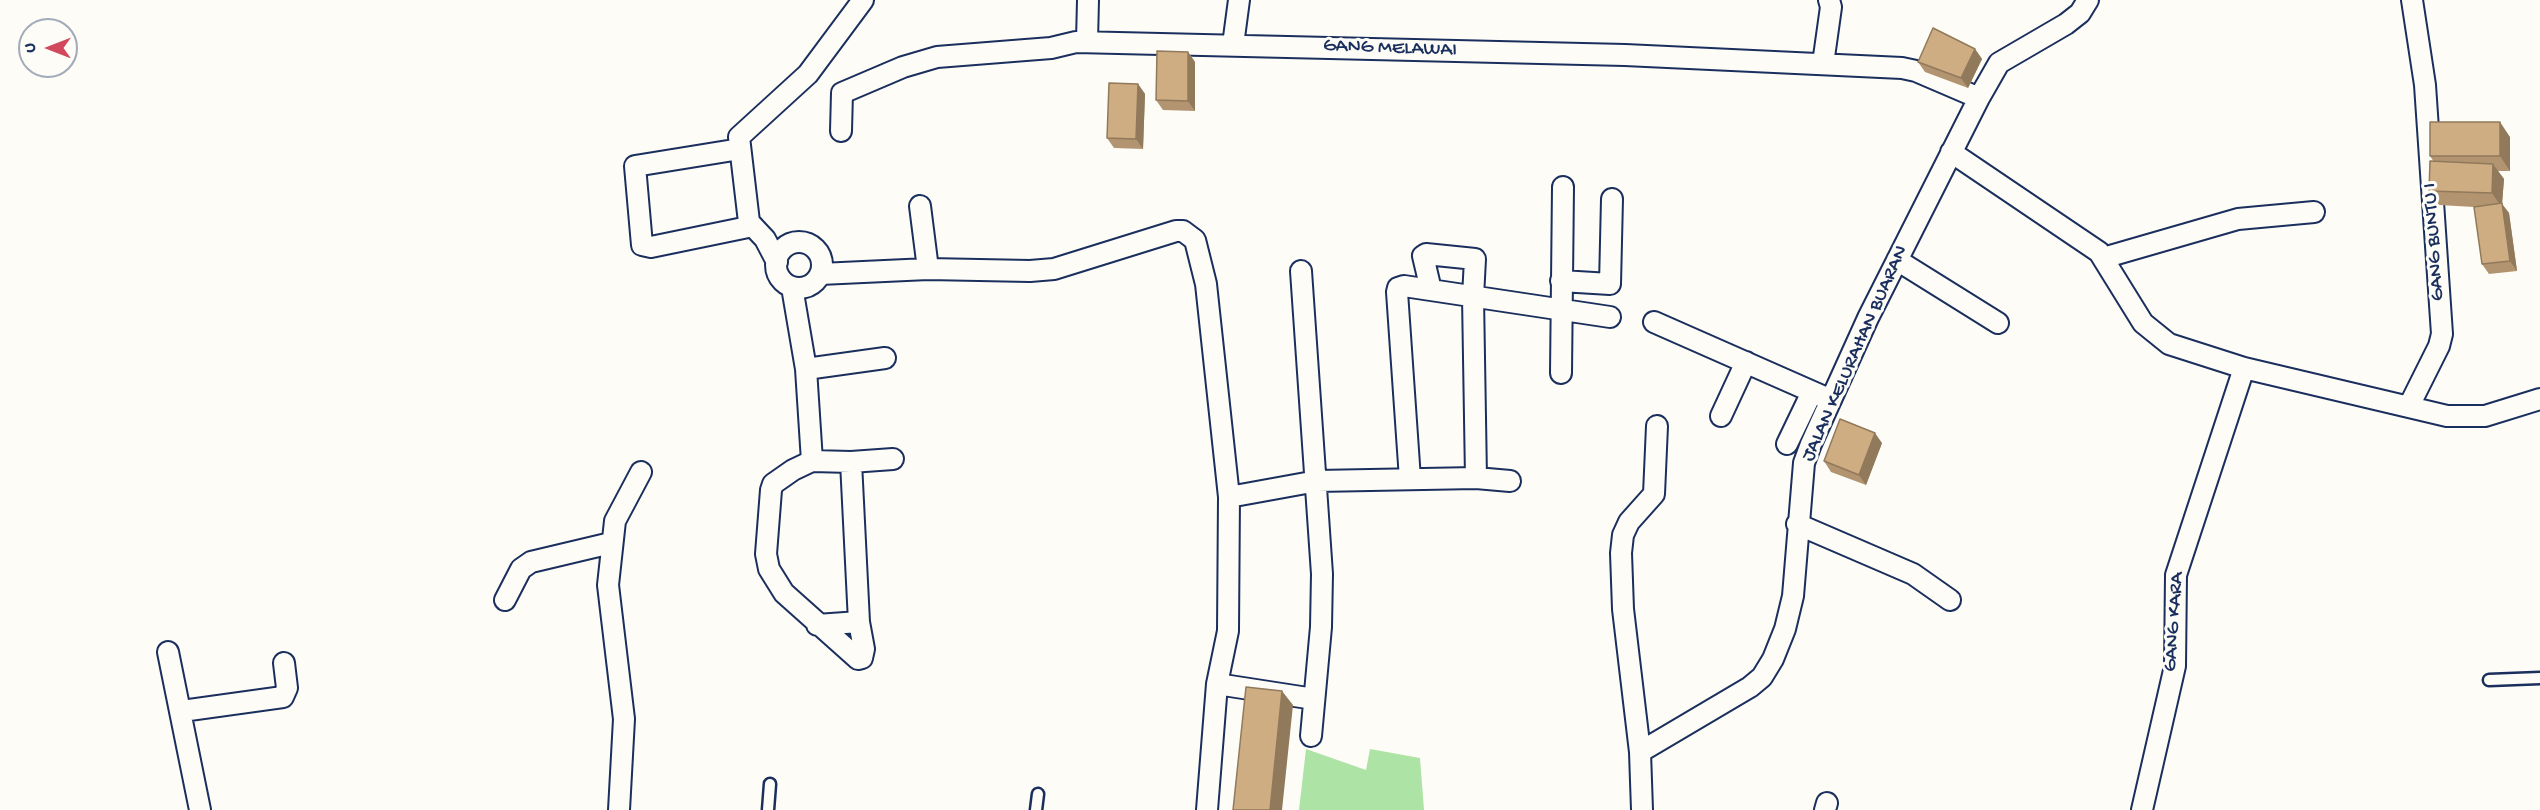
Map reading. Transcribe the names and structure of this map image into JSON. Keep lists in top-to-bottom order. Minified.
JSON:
{"streets":{"street":["GANG MELAWAI","GANG BUNTU I","JALAN KELURAHAN BUARAN","GANG KARA"]},"crossings":[["GANG MELAWAI","JALAN KELURAHAN BUARAN"]],"north":"left"}
